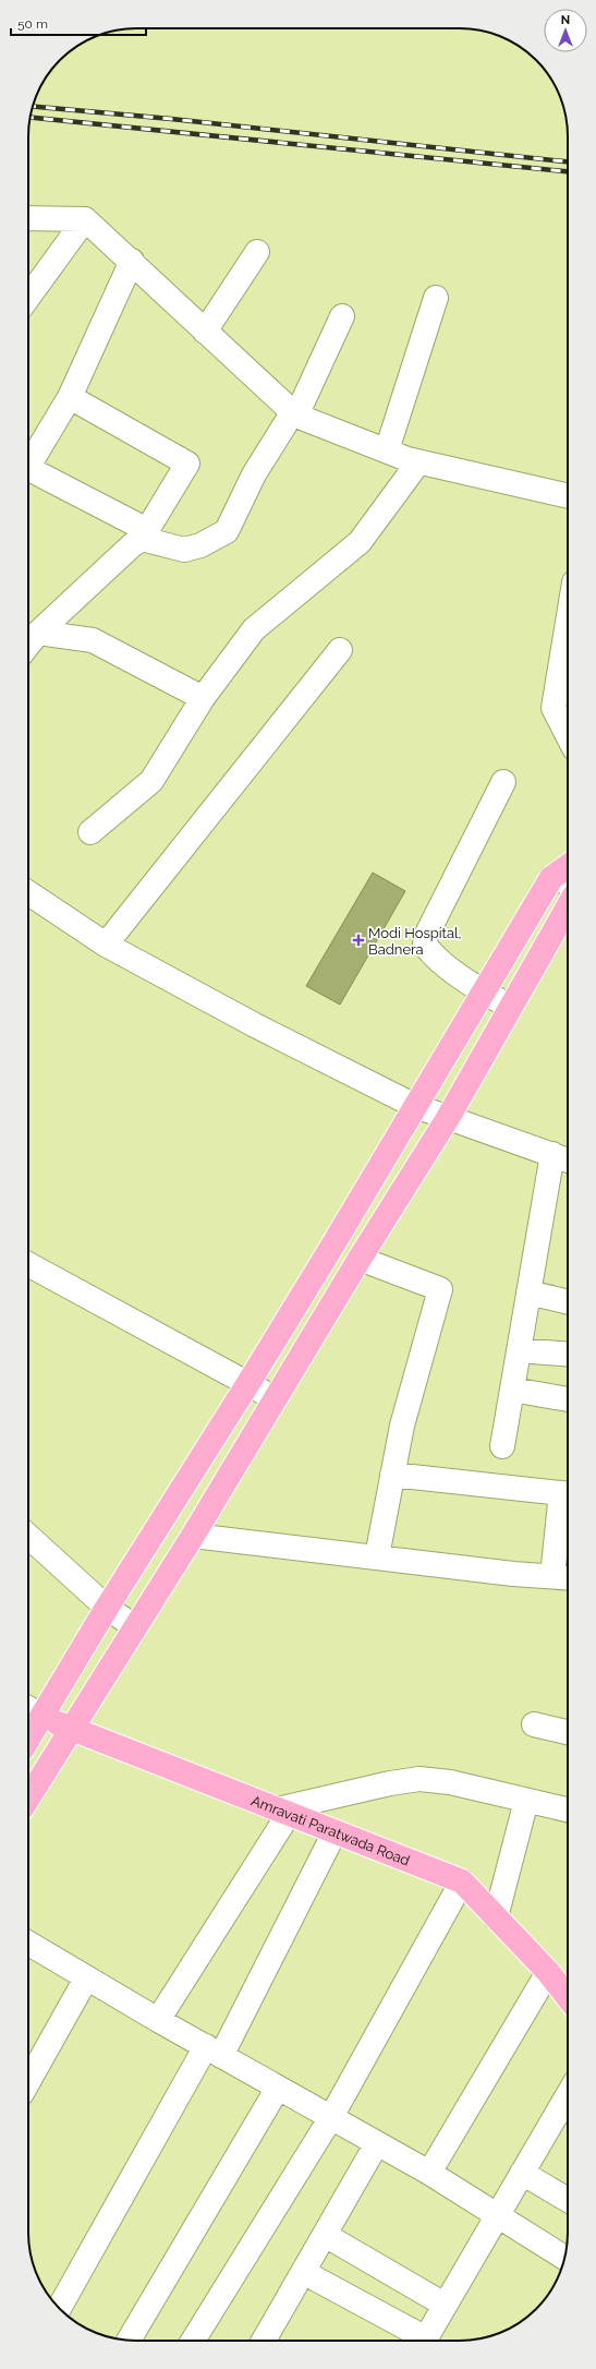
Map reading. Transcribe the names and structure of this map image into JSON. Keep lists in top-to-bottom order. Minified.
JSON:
{"streets":{"main road":["Amravati Paratwada Road"]},"places":{"health":["Modi Hospital, Badnera"]},"scale_bar":"50 m","north":"top"}
